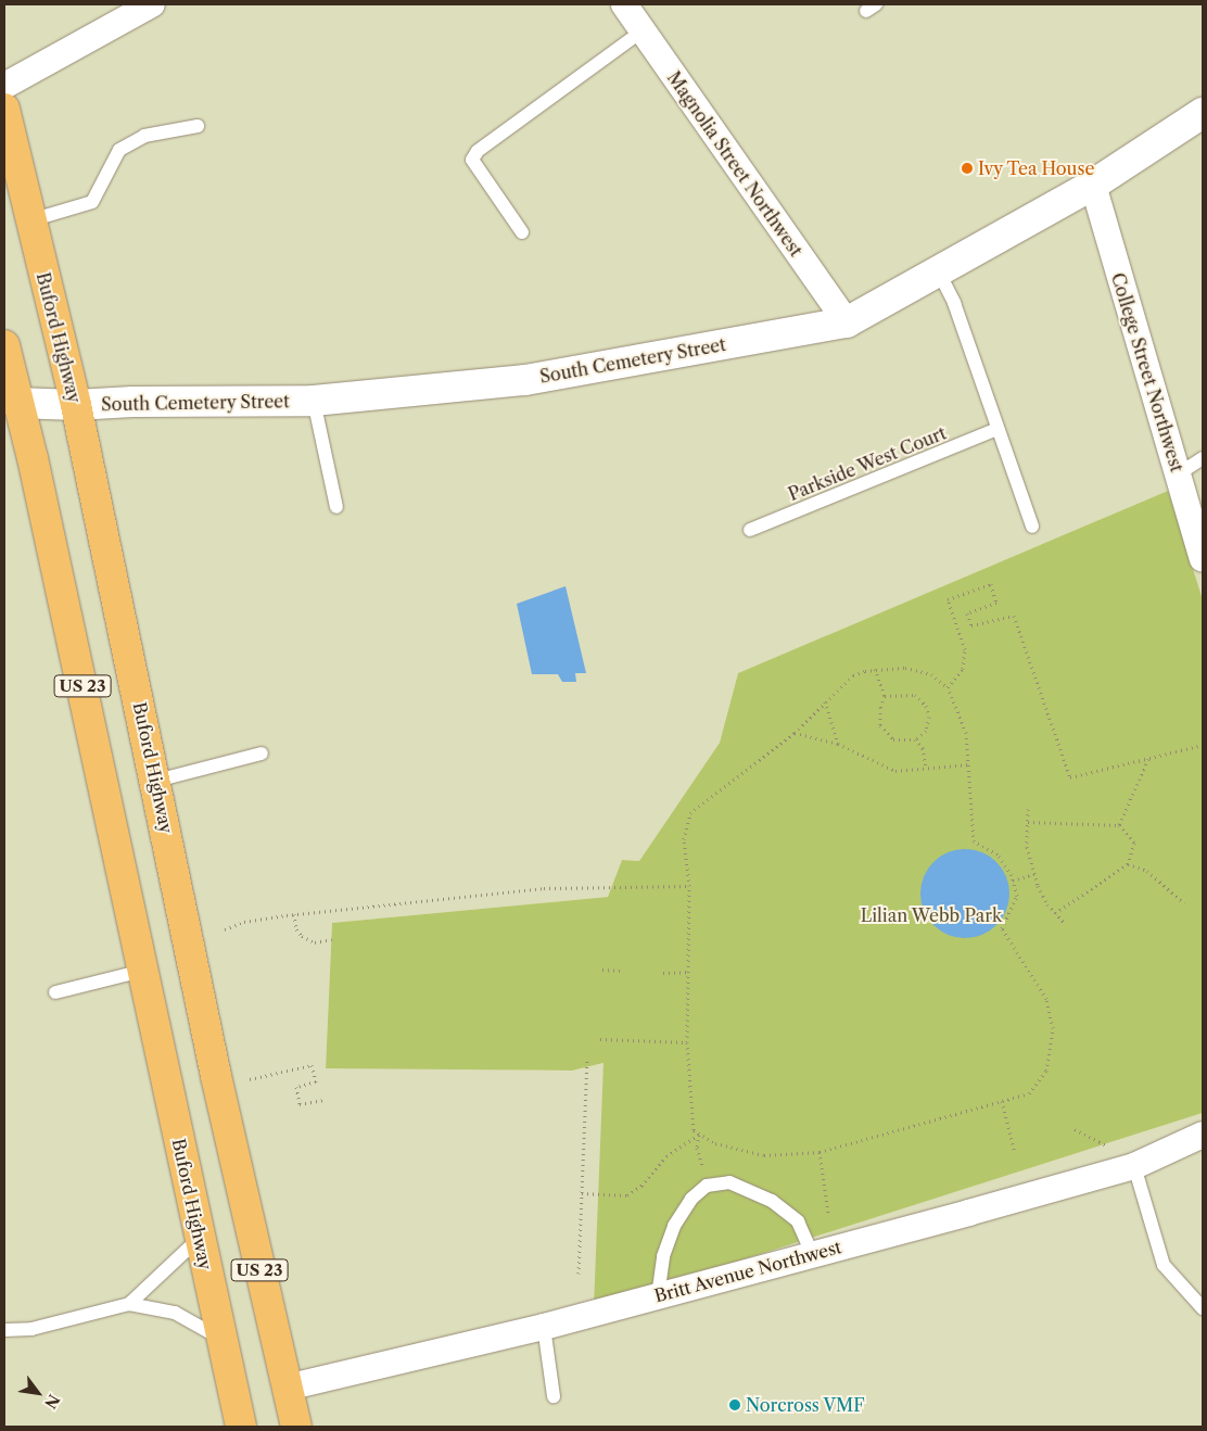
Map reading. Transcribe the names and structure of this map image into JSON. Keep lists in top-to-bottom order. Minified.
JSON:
{"streets":{"main road":["Buford Highway","US 23"],"street":["Magnolia Street Northwest","South Cemetery Street","College Street Northwest","Britt Avenue Northwest"],"lane":["Parkside West Court"]},"crossings":[["Magnolia Street Northwest","South Cemetery Street"],["Buford Highway","South Cemetery Street"],["Buford Highway","Britt Avenue Northwest"],["South Cemetery Street","College Street Northwest"]],"parks":["Lilian Webb Park"],"places":["Ivy Tea House","Norcross VMF"],"north":"bottom right"}
